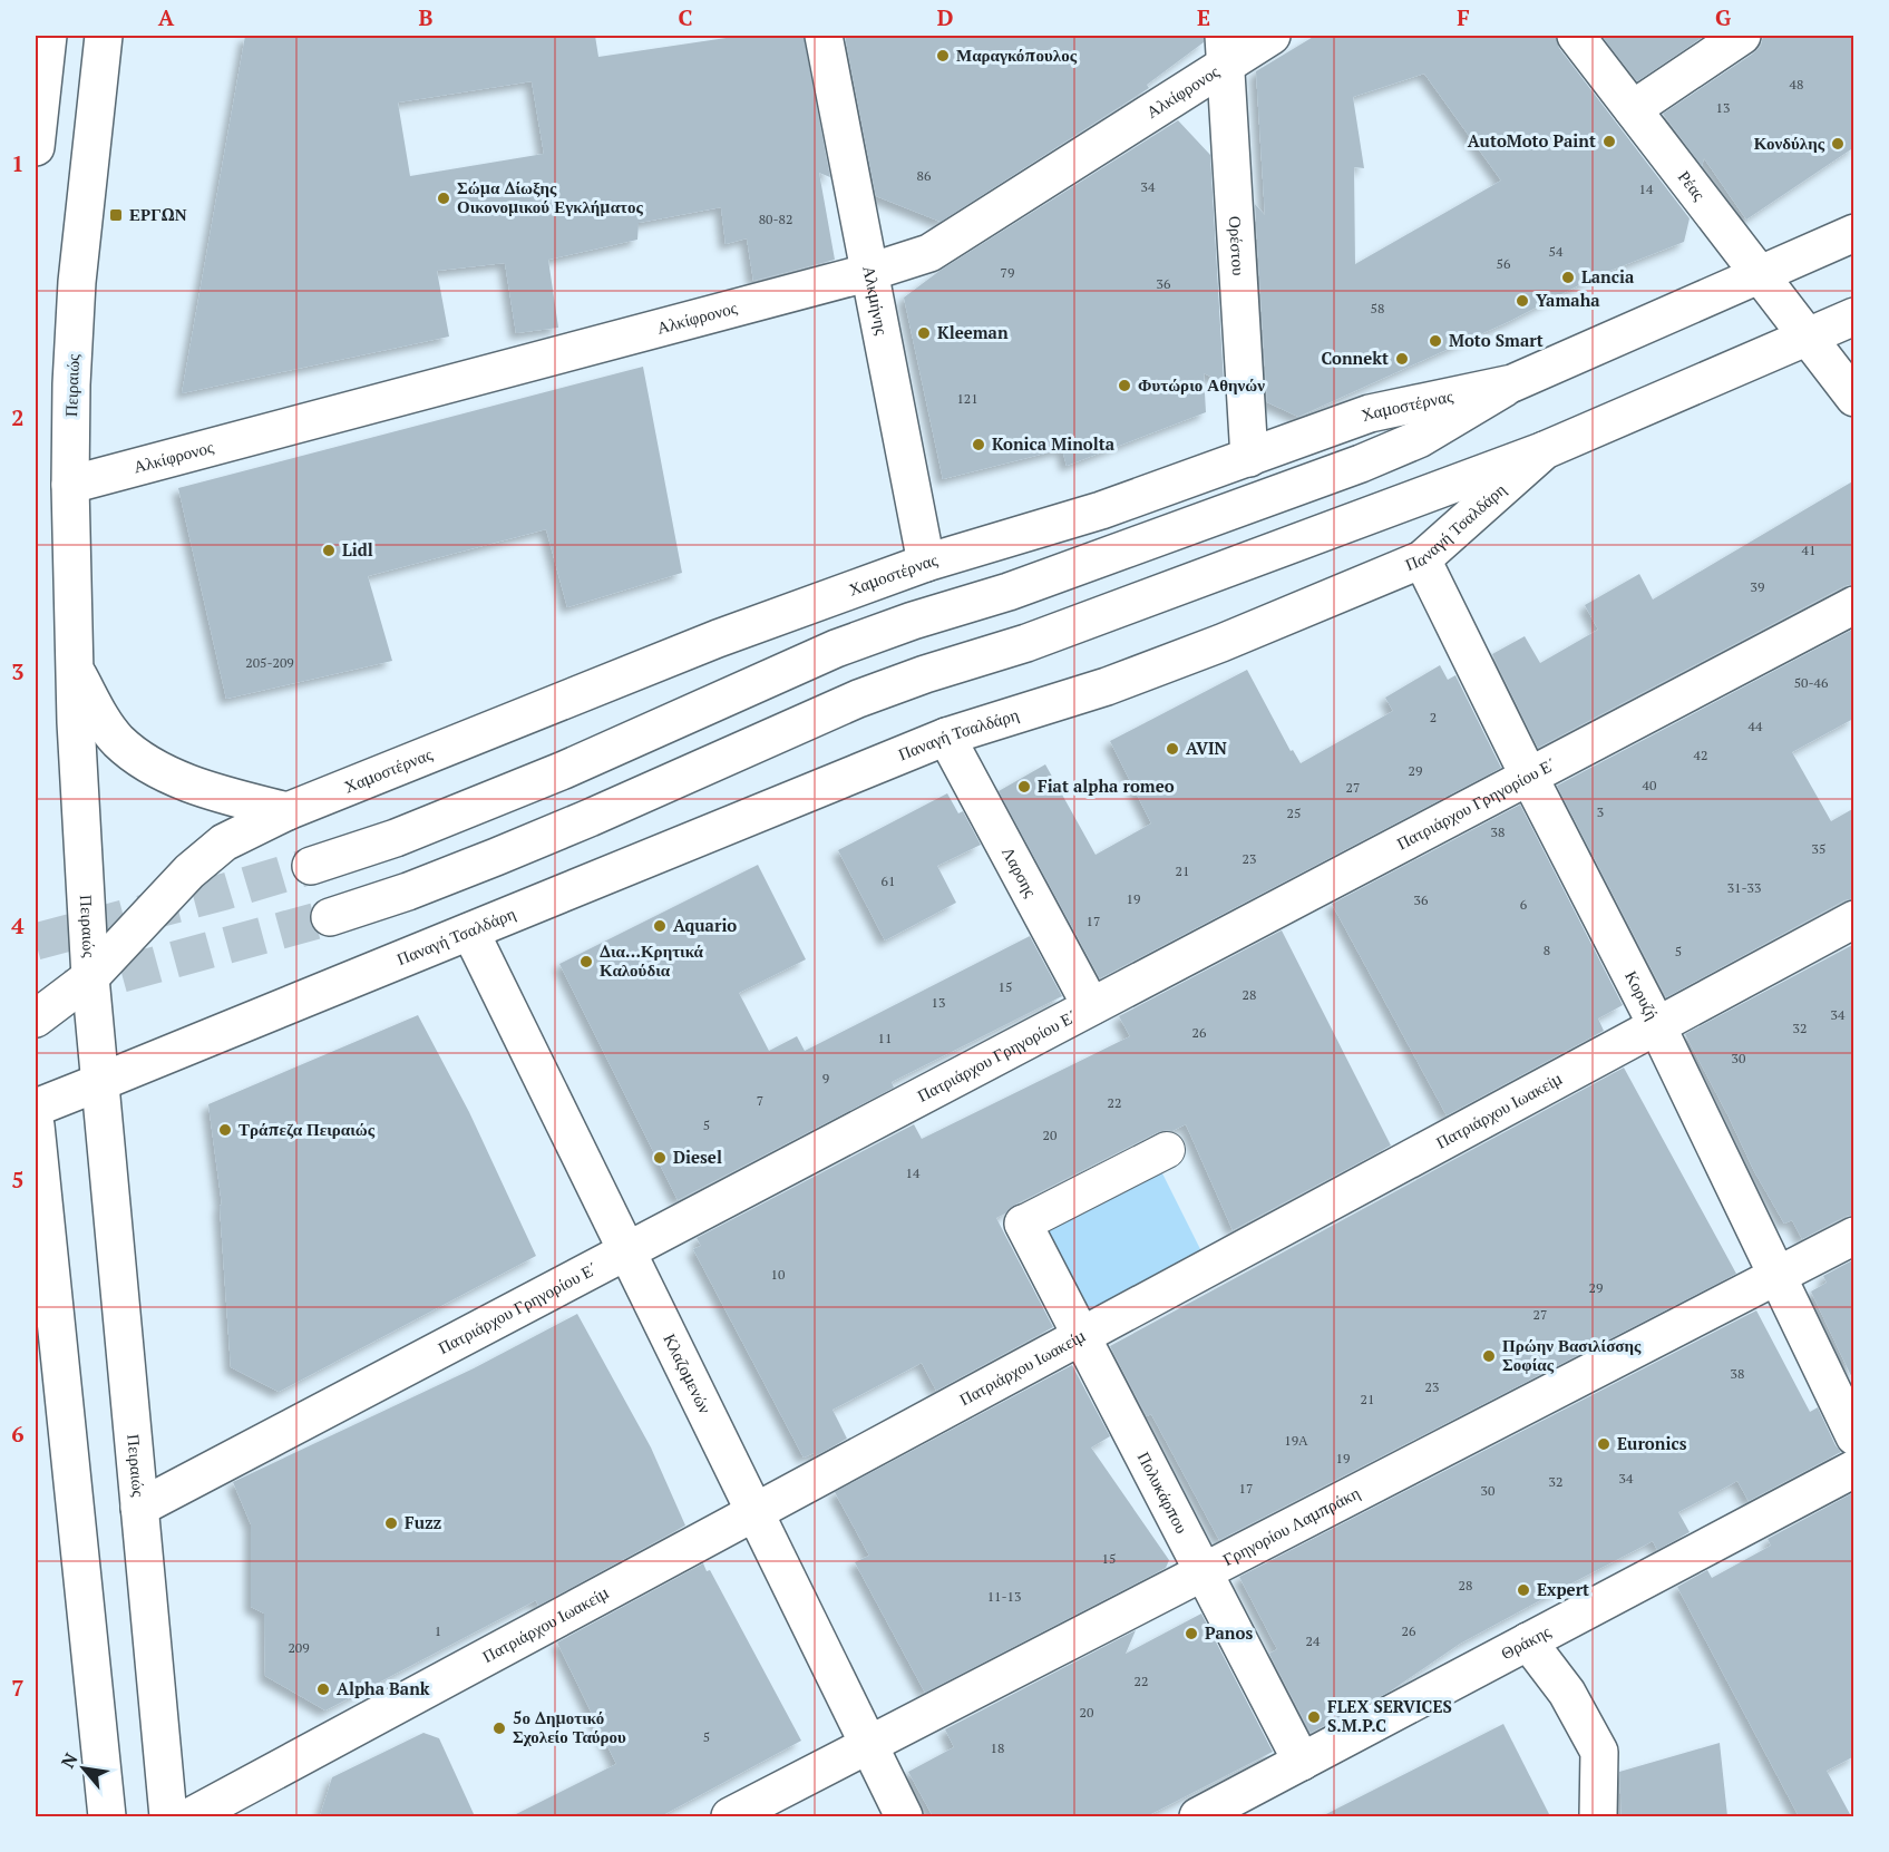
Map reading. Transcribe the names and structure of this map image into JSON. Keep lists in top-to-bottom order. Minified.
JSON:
{"streets":{"street":["Αλκίφρονος","Ρέας","Ορέστου","Αλκμήνης","Πειραιώς","Χαμοστέρνας","Παναγή Τσαλδάρη","Πατριάρχου Γρηγορίου Ε΄","Λαρσης","Κορυζή","Πατριάρχου Ιωακείμ","Κλαζομενών","Πολυκάρπου","Γρηγορίου Λαμπράκη","Θράκης"]},"crossings":[["Αλκίφρονος","Ορέστου"],["Αλκίφρονος","Αλκμήνης"],["Αλκίφρονος","Πειραιώς"],["Ρέας","Παναγή Τσαλδάρη"],["Ορέστου","Χαμοστέρνας"],["Αλκμήνης","Χαμοστέρνας"],["Πειραιώς","Χαμοστέρνας"],["Πειραιώς","Παναγή Τσαλδάρη"],["Πειραιώς","Πατριάρχου Γρηγορίου Ε΄"],["Παναγή Τσαλδάρη","Λαρσης"],["Παναγή Τσαλδάρη","Κορυζή"],["Παναγή Τσαλδάρη","Κλαζομενών"],["Πατριάρχου Γρηγορίου Ε΄","Λαρσης"],["Πατριάρχου Γρηγορίου Ε΄","Κορυζή"],["Πατριάρχου Γρηγορίου Ε΄","Κλαζομενών"],["Κορυζή","Πατριάρχου Ιωακείμ"],["Κορυζή","Γρηγορίου Λαμπράκη"],["Πατριάρχου Ιωακείμ","Κλαζομενών"],["Πατριάρχου Ιωακείμ","Πολυκάρπου"],["Κλαζομενών","Γρηγορίου Λαμπράκη"],["Πολυκάρπου","Γρηγορίου Λαμπράκη"],["Πολυκάρπου","Θράκης"]],"places":{"other":["Μαραγκόπουλος","AutoMoto Paint","Κονδύλης","Σώμα Δίωξης Οικονομικού Εγκλήματος","Lancia","Yamaha","Kleeman","Moto Smart","Connekt","Φυτώριο Αθηνών","Konica Minolta","Lidl","AVIN","Fiat alpha romeo","Aquario","Δια...Κρητικά Καλούδια","Τράπεζα Πειραιώς","Diesel","Πρώην Βασιλίσσης Σοφίας","Euronics","Fuzz","Expert","Panos","Alpha Bank","FLEX SERVICES S.M.P.C","5ο Δημοτικό Σχολείο Ταύρου"],"transit":["ΕΡΓΩΝ"]},"house_numbers":["48","13","86","34","14","80-82","54","56","79","36","58","121","41","39","205-209","50-46","2","44","42","29","40","27","3","25","38","35","23","21","61","31-33","19","36","6","17","8","5","15","28","13","34","32","26","11","30","9","7","22","5","20","14","10","29","27","38","23","21","19Α","19","34","32","17","30","15","28","11-13","1","26","24","209","22","20","5","18"],"north":"top left","grid":{"columns":["A","B","C","D","E","F","G"],"rows":["1","2","3","4","5","6","7"]}}
